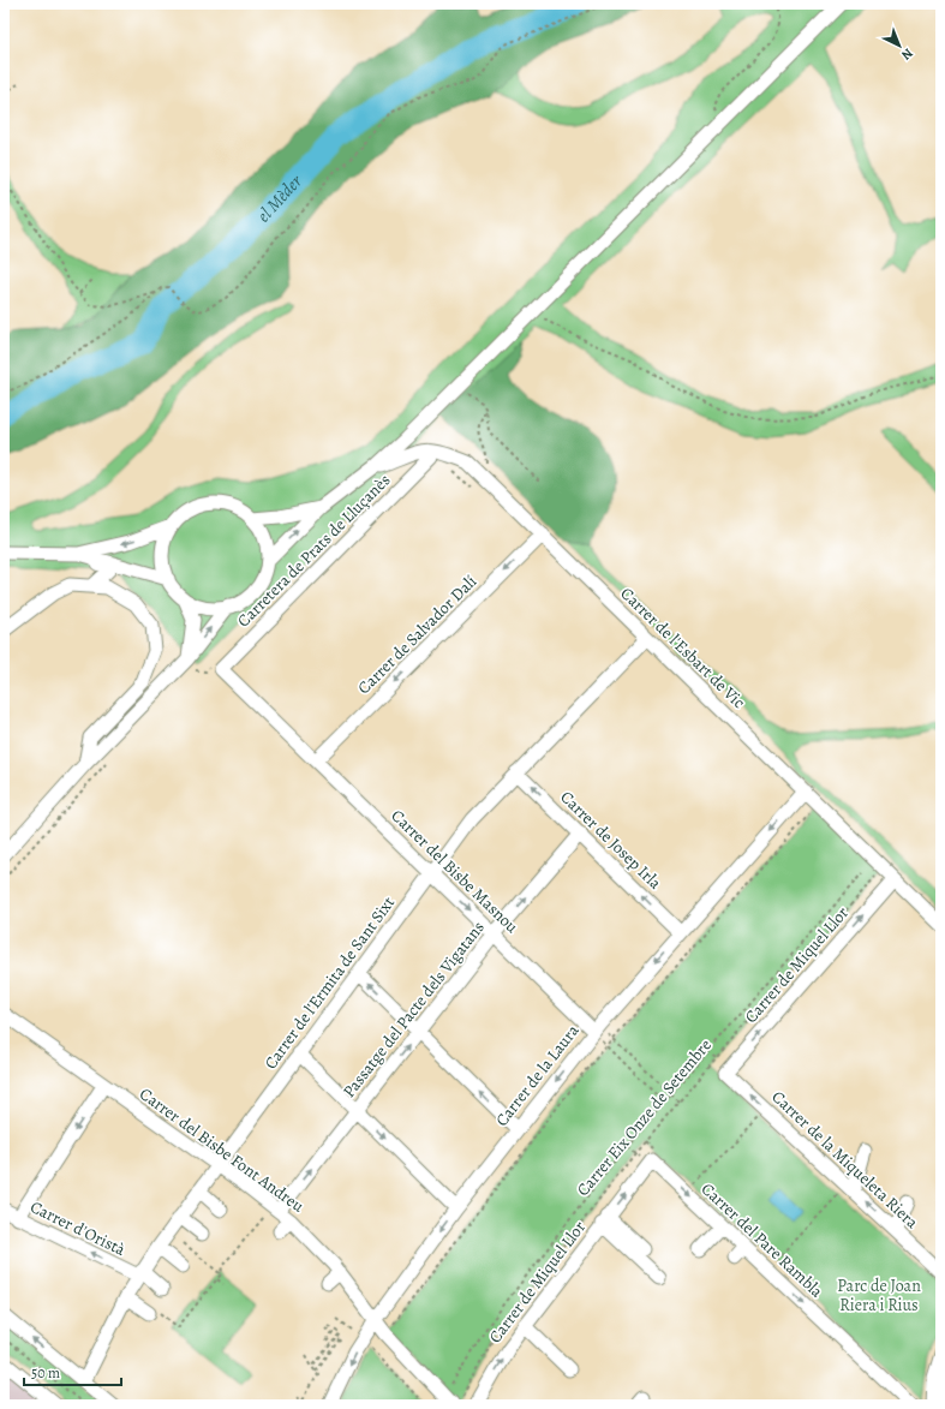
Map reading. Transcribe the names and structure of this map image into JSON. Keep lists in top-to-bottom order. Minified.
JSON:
{"streets":{"street":["Carretera de Prats de Lluçanès","Carrer de Salvador Dalí","Carrer de l'Esbart de Vic","Carrer de Josep Irla","Carrer del Bisbe Masnou","Carrer de Miquel Llor","Carrer de l'Ermita de Sant Sixt","Passatge del Pacte dels Vigatans","Carrer de la Laura","Carrer del Bisbe Font Andreu","Carrer de la Miqueleta Riera","Carrer d'Oristà","Carrer del Pare Rambla"],"path":["Carrer Eix Onze de Setembre"]},"crossings":[["Carretera de Prats de Lluçanès","Carrer del Bisbe Masnou"],["Carrer de Salvador Dalí","Carrer de l'Esbart de Vic"],["Carrer de Salvador Dalí","Carrer del Bisbe Masnou"],["Carrer de l'Esbart de Vic","Carrer de Miquel Llor"],["Carrer de l'Esbart de Vic","Carrer de l'Ermita de Sant Sixt"],["Carrer de l'Esbart de Vic","Carrer de la Laura"],["Carrer de l'Esbart de Vic","Carrer Eix Onze de Setembre"],["Carrer de Josep Irla","Carrer de l'Ermita de Sant Sixt"],["Carrer de Josep Irla","Passatge del Pacte dels Vigatans"],["Carrer de Josep Irla","Carrer de la Laura"],["Carrer del Bisbe Masnou","Carrer de l'Ermita de Sant Sixt"],["Carrer del Bisbe Masnou","Passatge del Pacte dels Vigatans"],["Carrer del Bisbe Masnou","Carrer de la Laura"],["Carrer de Miquel Llor","Carrer de la Miqueleta Riera"],["Carrer de Miquel Llor","Carrer del Pare Rambla"],["Carrer de l'Ermita de Sant Sixt","Carrer del Bisbe Font Andreu"],["Carrer de l'Ermita de Sant Sixt","Carrer d'Oristà"],["Passatge del Pacte dels Vigatans","Carrer del Bisbe Font Andreu"],["Carrer de la Laura","Carrer del Bisbe Font Andreu"],["Carrer Eix Onze de Setembre","Carrer del Bisbe Font Andreu"]],"one_way":["Carrer de Salvador Dalí","Carrer de Josep Irla","Carrer de Miquel Llor","Passatge del Pacte dels Vigatans","Carrer de la Laura","Carrer de la Miqueleta Riera"],"water":["el Mèder"],"parks":["Parc de Joan Riera i Rius"],"scale_bar":"50 m","north":"bottom right"}
